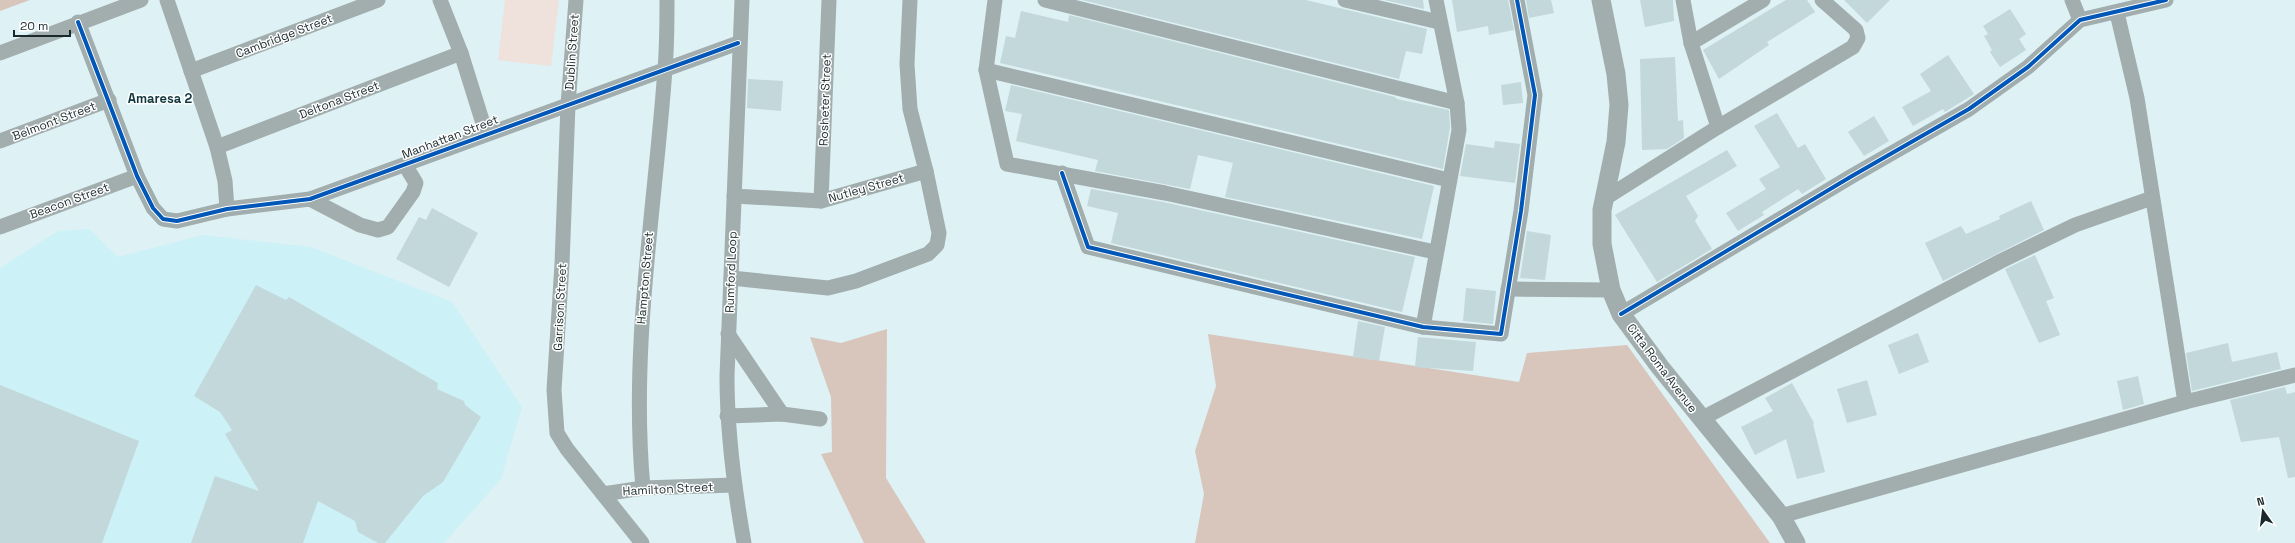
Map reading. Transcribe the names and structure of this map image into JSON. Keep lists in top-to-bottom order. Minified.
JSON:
{"streets":{"street":["Cambridge Street","Dublin Street","Deltona Street","Rosheter Street","Belmont Street","Manhattan Street","Nutley Street","Beacon Street","Rumford Loop","Hampton Street","Garrison Street","Citta Roma Avenue","Hamilton Street"]},"crossings":[["Dublin Street","Manhattan Street"],["Dublin Street","Garrison Street"],["Rosheter Street","Nutley Street"],["Manhattan Street","Beacon Street"],["Manhattan Street","Rumford Loop"],["Manhattan Street","Hampton Street"],["Manhattan Street","Garrison Street"],["Nutley Street","Rumford Loop"],["Rumford Loop","Hamilton Street"],["Hampton Street","Hamilton Street"],["Garrison Street","Hamilton Street"]],"districts":["Amaresa 2"],"scale_bar":"20 m","north":"top"}
